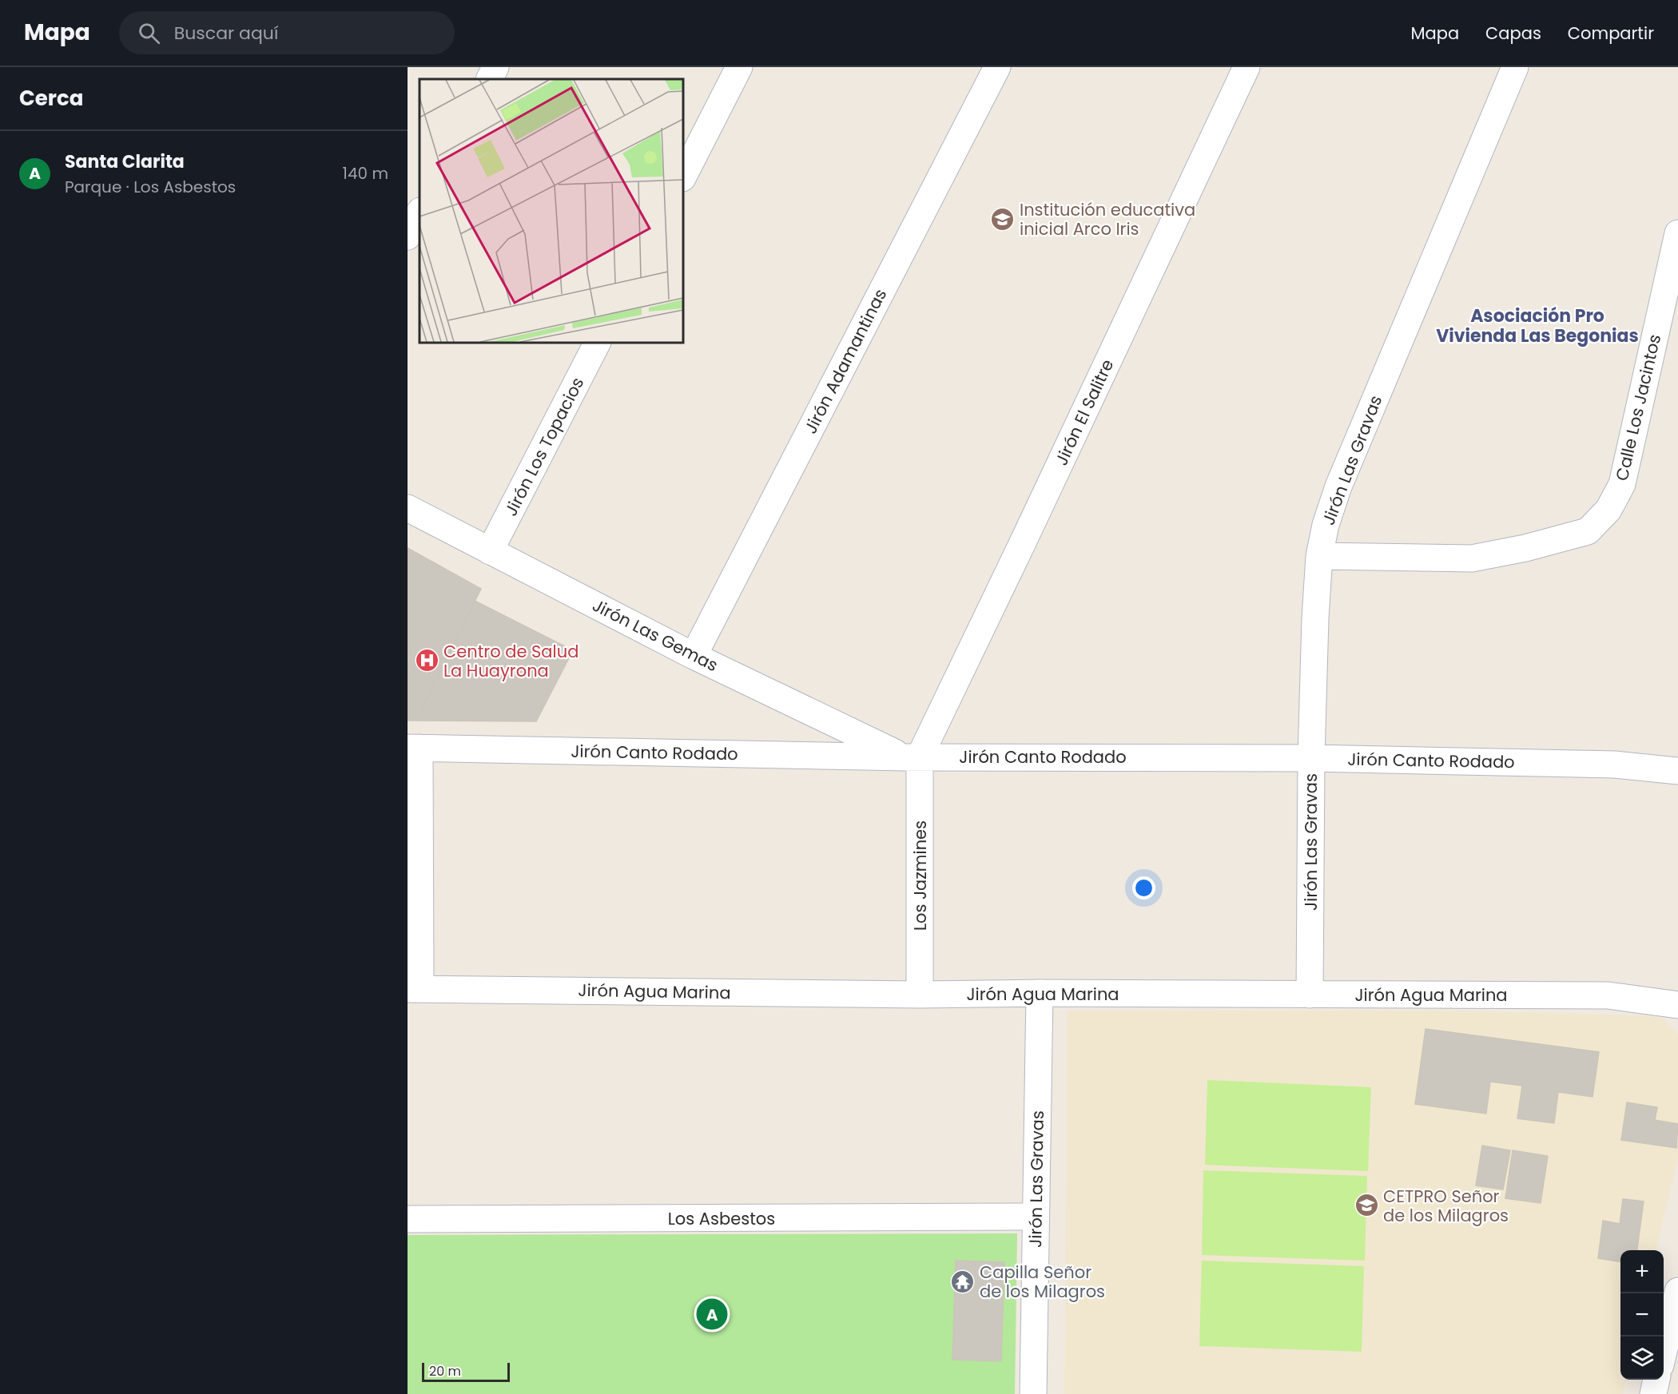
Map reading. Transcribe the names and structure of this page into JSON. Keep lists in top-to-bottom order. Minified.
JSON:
{"streets":{"street":["Jirón Adamantinas","Calle Los Jacintos","Jirón El Salitre","Jirón Los Topacios","Jirón Las Gravas","Jirón Las Gemas","Jirón Canto Rodado","Los Jazmines","Jirón Agua Marina","Los Asbestos"]},"crossings":[["Jirón Adamantinas","Jirón Las Gemas"],["Calle Los Jacintos","Jirón Las Gravas"],["Jirón El Salitre","Jirón Las Gemas"],["Jirón El Salitre","Jirón Canto Rodado"],["Jirón El Salitre","Los Jazmines"],["Jirón Los Topacios","Jirón Las Gemas"],["Jirón Las Gravas","Jirón Canto Rodado"],["Jirón Las Gravas","Jirón Agua Marina"],["Jirón Las Gravas","Los Asbestos"],["Jirón Las Gemas","Jirón Canto Rodado"],["Jirón Las Gemas","Los Jazmines"],["Jirón Canto Rodado","Los Jazmines"],["Los Jazmines","Jirón Agua Marina"]],"districts":["Asociación Pro Vivienda Las Begonias"],"places":{"school or university":["Institución educativa inicial Arco Iris","CETPRO Señor de los Milagros"],"hospital":["Centro de Salud La Huayrona"],"temple":["Capilla Señor de los Milagros"]},"scale_bar":"20 m","page":{"header":"Mapa","search":"Buscar aquí","nav":["Mapa","Capas","Compartir"],"heading":"Cerca","list":[{"mark":"A","name":"Santa Clarita","note":"Parque · Los Asbestos","value":"140 m"}],"map_buttons":["+","−"],"pins":"A","scale":"20 m"}}
